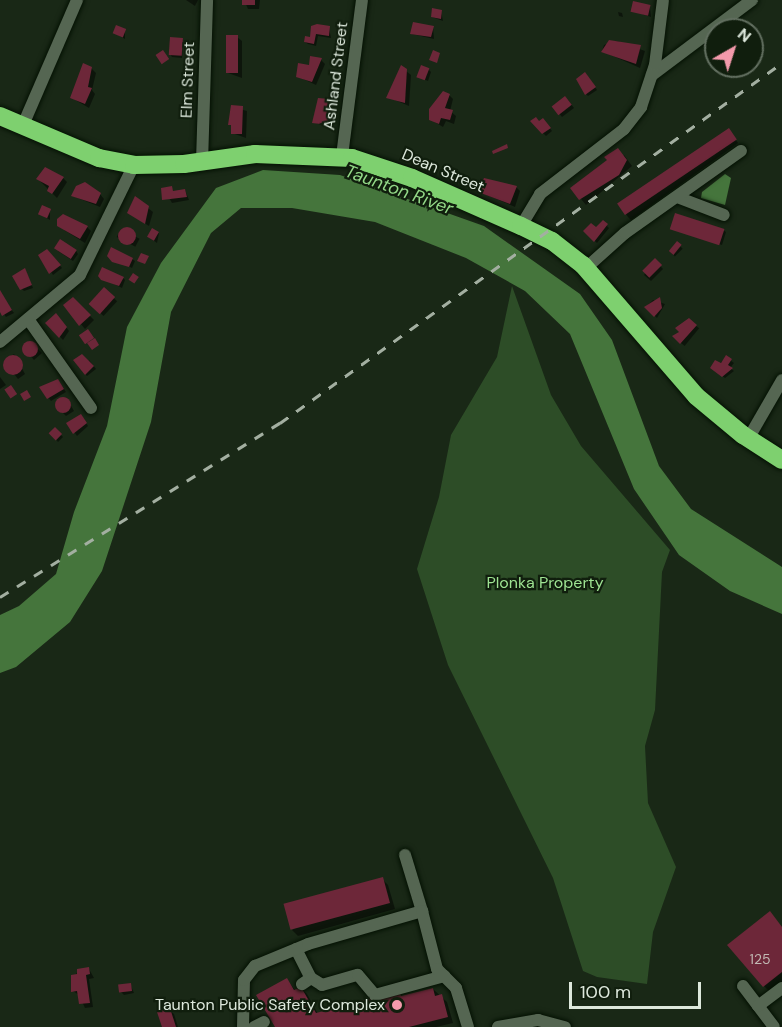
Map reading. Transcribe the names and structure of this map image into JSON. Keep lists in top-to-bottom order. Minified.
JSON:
{"streets":{"highway":["Dean Street"],"street":["Ashland Street","Elm Street"]},"crossings":[["Ashland Street","Dean Street"],["Elm Street","Dean Street"]],"water":["Taunton River"],"parks":["Plonka Property"],"places":["Taunton Public Safety Complex"],"house_numbers":["125"],"scale_bar":"100 m","north":"top right"}
